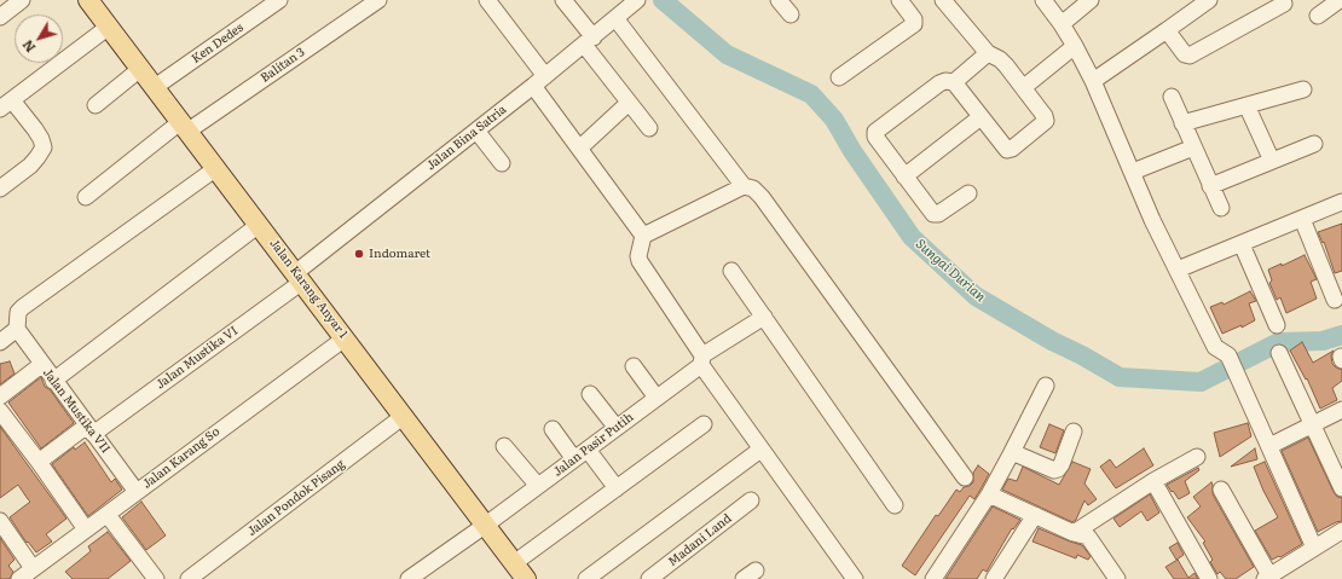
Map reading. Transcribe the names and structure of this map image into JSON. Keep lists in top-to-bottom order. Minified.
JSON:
{"streets":{"main road":["Jalan Karang Anyar 1"],"street":["Ken Dedes","Balitan 3","Jalan Bina Satria","Jalan Mustika VI","Jalan Mustika VII","Jalan Pasir Putih","Jalan Karang So","Jalan Pondok Pisang","Madani Land"]},"crossings":[["Ken Dedes","Jalan Karang Anyar 1"],["Balitan 3","Jalan Karang Anyar 1"],["Jalan Bina Satria","Jalan Karang Anyar 1"],["Jalan Bina Satria","Jalan Mustika VI"],["Jalan Karang Anyar 1","Jalan Mustika VI"],["Jalan Karang Anyar 1","Jalan Pasir Putih"],["Jalan Karang Anyar 1","Jalan Karang So"],["Jalan Karang Anyar 1","Jalan Pondok Pisang"],["Jalan Mustika VI","Jalan Mustika VII"],["Jalan Mustika VII","Jalan Karang So"]],"water":["Sungai Durian"],"places":["Indomaret"],"north":"bottom left"}
